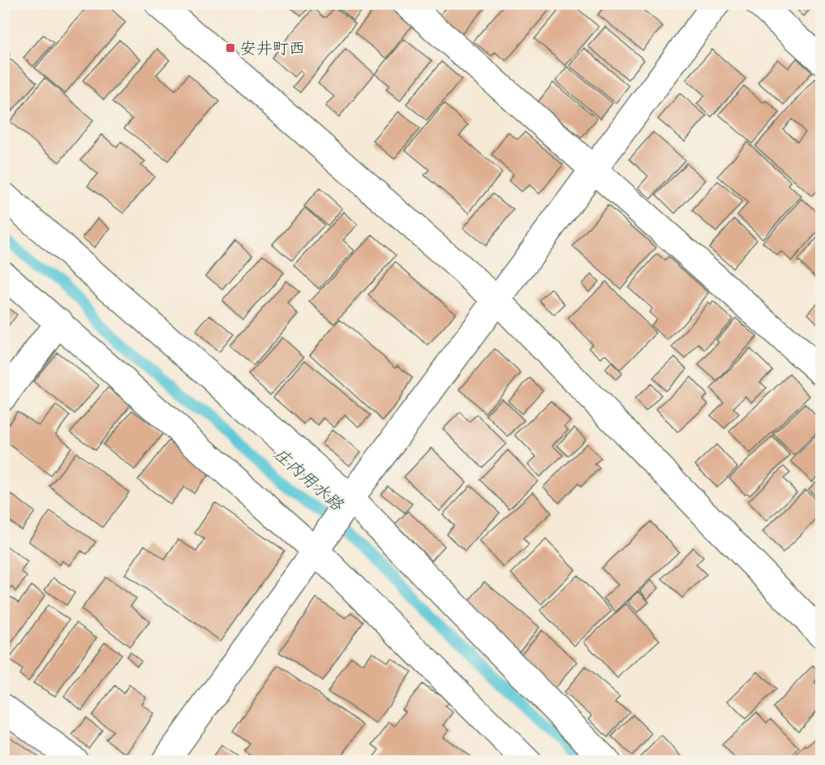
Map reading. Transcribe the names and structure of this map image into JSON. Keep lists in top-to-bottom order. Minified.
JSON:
{"water":["庄内用水路"],"places":{"transit":["安井町西"]}}
